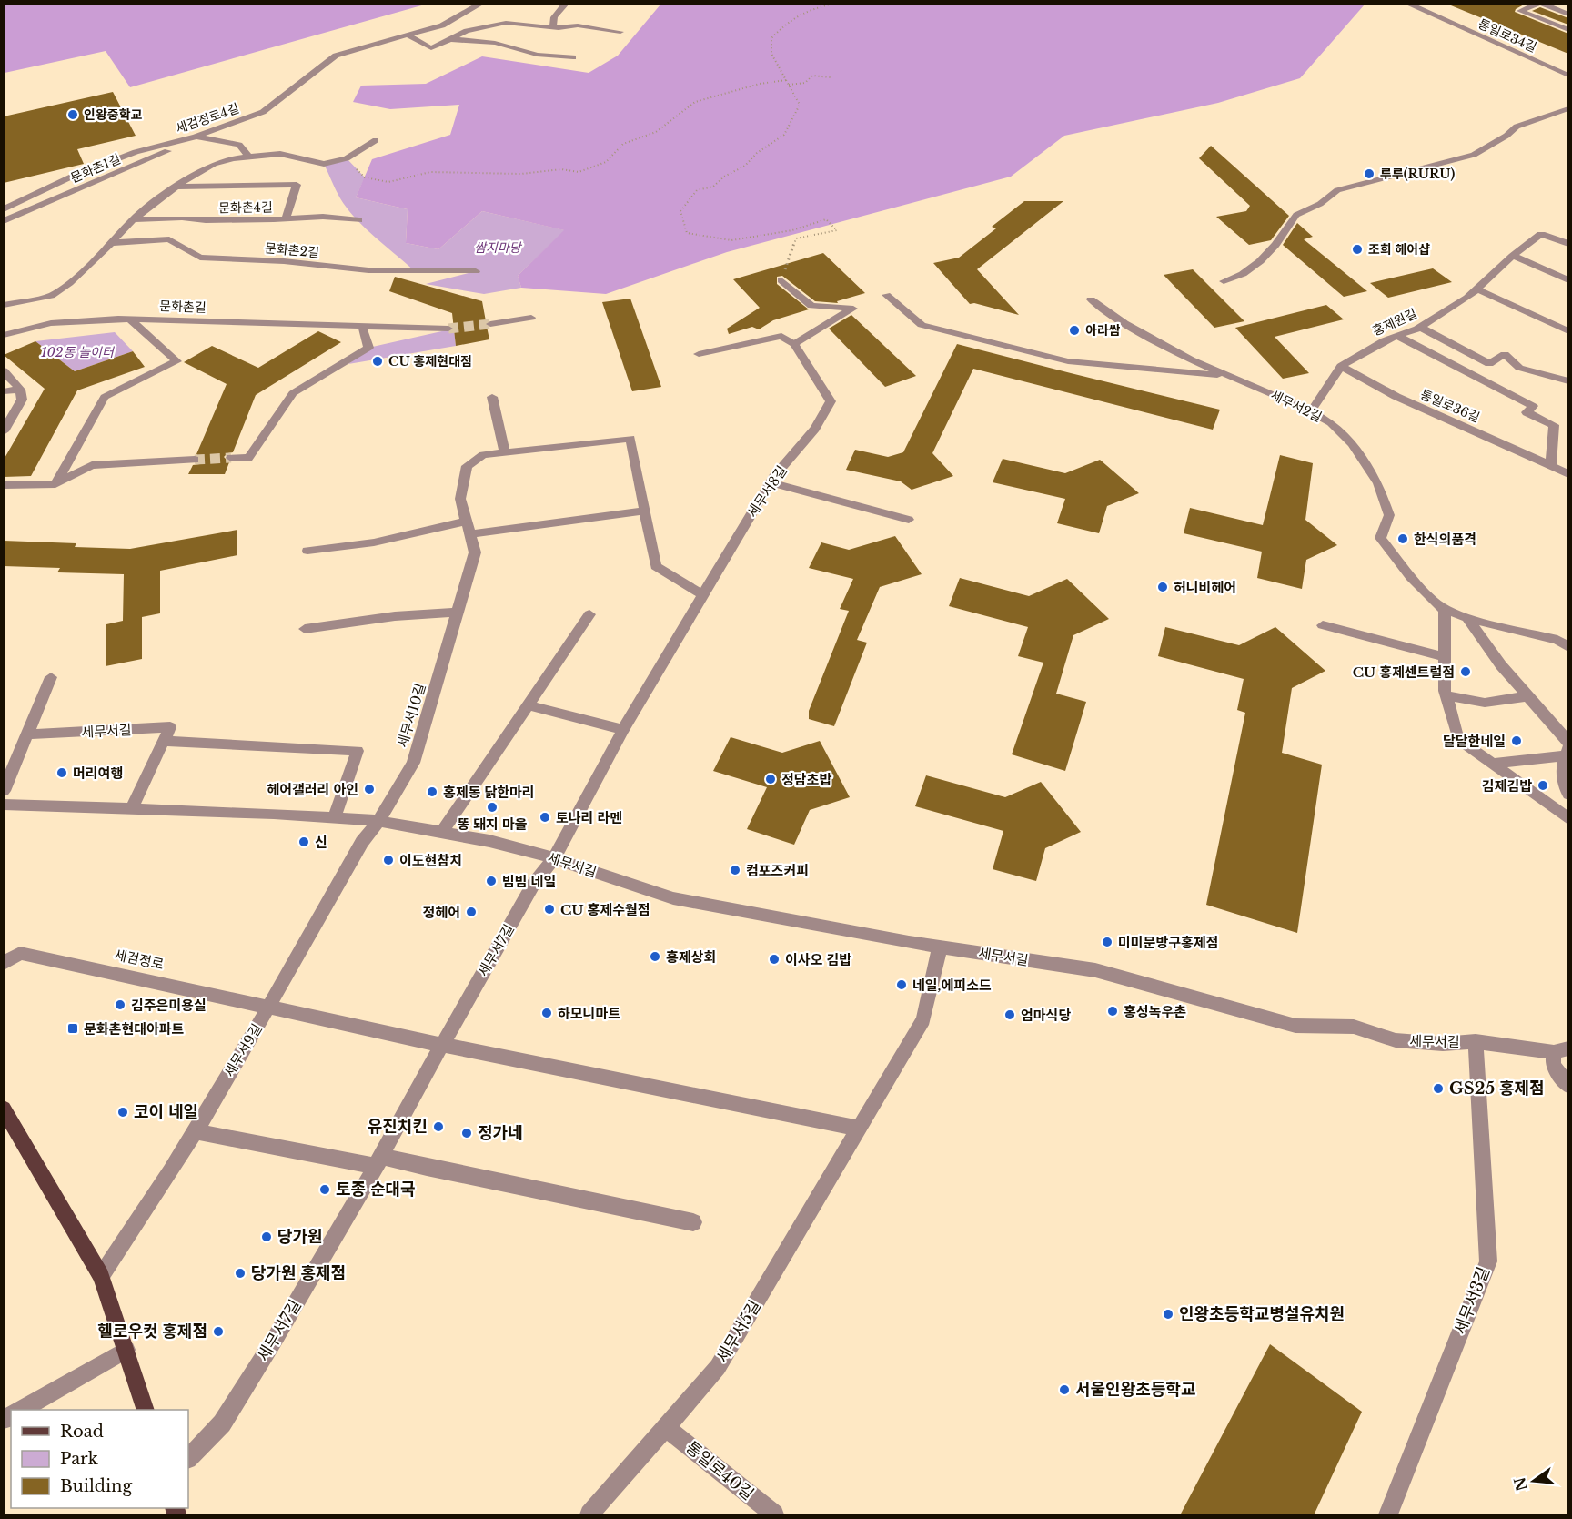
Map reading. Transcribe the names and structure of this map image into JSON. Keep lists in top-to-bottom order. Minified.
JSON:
{"streets":{"street":["통일로34길","세검정로4길","문화촌1길","문화촌4길","문화촌2길","문화촌길","홍제원길","세무서2길","통일로36길","세무서8길","세무서10길","세무서길","세무서7길","세검정로","세무서9길","세무서3길","세무서5길","통일로40길"]},"crossings":[["세검정로4길","문화촌1길"],["홍제원길","세무서2길"],["홍제원길","통일로36길"],["세무서8길","세무서10길"],["세무서8길","세무서길"],["세무서8길","세무서7길"],["세무서10길","세무서길"],["세무서10길","세무서9길"],["세무서길","세무서7길"],["세무서길","세무서9길"],["세무서길","세무서3길"],["세무서길","세무서5길"],["세검정로","세무서9길"],["세무서5길","통일로40길"]],"parks":["쌈지마당","102동 놀이터"],"places":{"other":["인왕중학교","루루(RURU)","조희 헤어샵","아라쌈","CU 홍제현대점","한식의품격","허니비헤어","CU 홍제센트럴점","달달한네일","머리여행","정담초밥","김제김밥","헤어갤러리 아인","홍제동 닭한마리","똥 돼지 마을","토나리 라멘","신","이도현참치","컴포즈커피","빔빔 네일","CU 홍제수월점","정헤어","미미문방구홍제점","홍제상회","이사오 김밥","네일,에피소드","김주은미용실","홍성녹우촌","하모니마트","엄마식당","GS25 홍제점","코이 네일","유진치킨","정가네","토종 순대국","당가원","당가원 홍제점","인왕초등학교병설유치원","헬로우컷 홍제점","서울인왕초등학교"],"transit":["문화촌현대아파트"]},"legend":["Road","Park","Building"],"north":"left"}
